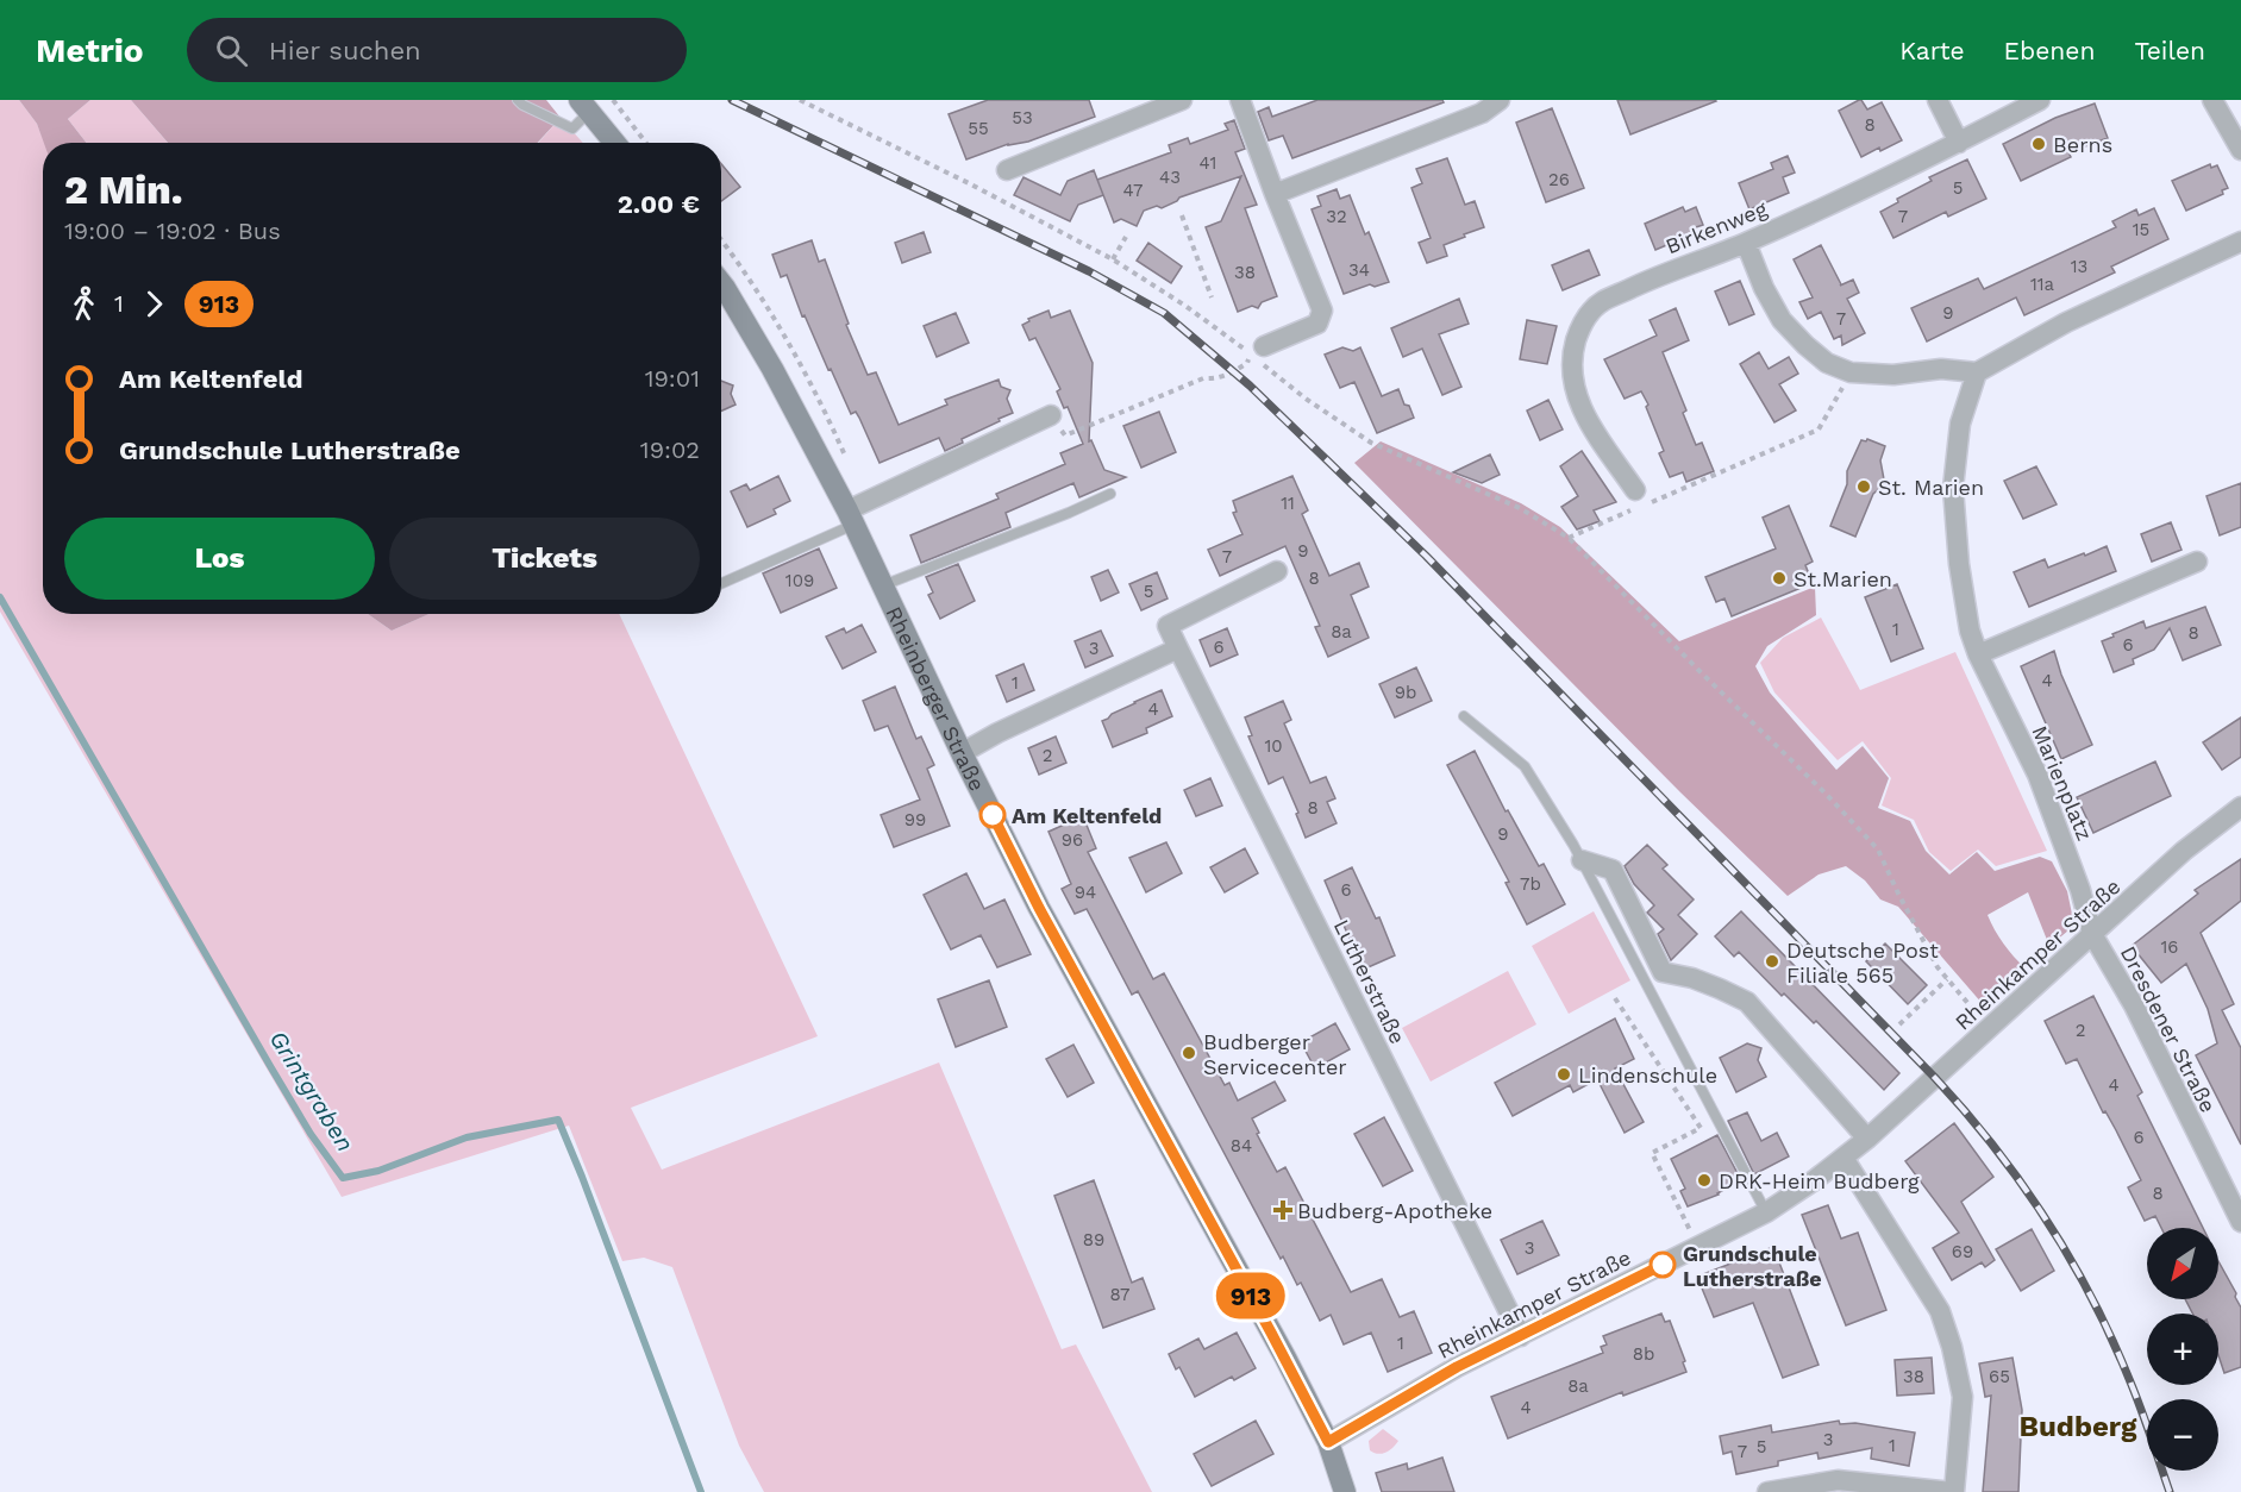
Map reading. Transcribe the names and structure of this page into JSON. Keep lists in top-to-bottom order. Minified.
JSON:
{"streets":{"main road":["Rheinberger Straße"],"street":["Birkenweg","Marienplatz","Rheinkamper Straße","Lutherstraße","Dresdener Straße"]},"crossings":[["Rheinberger Straße","Rheinkamper Straße"],["Marienplatz","Rheinkamper Straße"],["Marienplatz","Dresdener Straße"],["Rheinkamper Straße","Lutherstraße"],["Rheinkamper Straße","Dresdener Straße"]],"districts":["Budberg"],"water":["Grintgraben"],"places":{"other":["Berns","St. Marien","St.Marien","Am Keltenfeld","Deutsche Post Filiale 565","Budberger Servicecenter","Lindenschule","DRK-Heim Budberg","Grundschule Lutherstraße"],"health":["Budberg-Apotheke"]},"lines":["bus line 913"],"house_numbers":["53","8","55","41","43","26","5","47","32","7","15","13","34","38","11a","9","7","11","9","7","8","109","5","1","8a","8","6","6","3","4","1","9b","4","10","2","8","99","9","96","7b","6","94","16","2","4","6","84","8","89","3","69","87","1","8b","38","65","8a","4","3","1","5","7"],"north":"bottom left","page":{"header":"Metrio","search":"Hier suchen","nav":["Karte","Ebenen","Teilen"],"on_map":"913","heading":["2 Min.","19:00 – 19:02 · Bus","2.00 €"],"legs":["1","913"],"list":[{"name":"Am Keltenfeld","value":"19:01"},{"name":"Grundschule Lutherstraße","value":"19:02"}],"buttons":["Los","Tickets"],"map_buttons":["+","−"]}}
